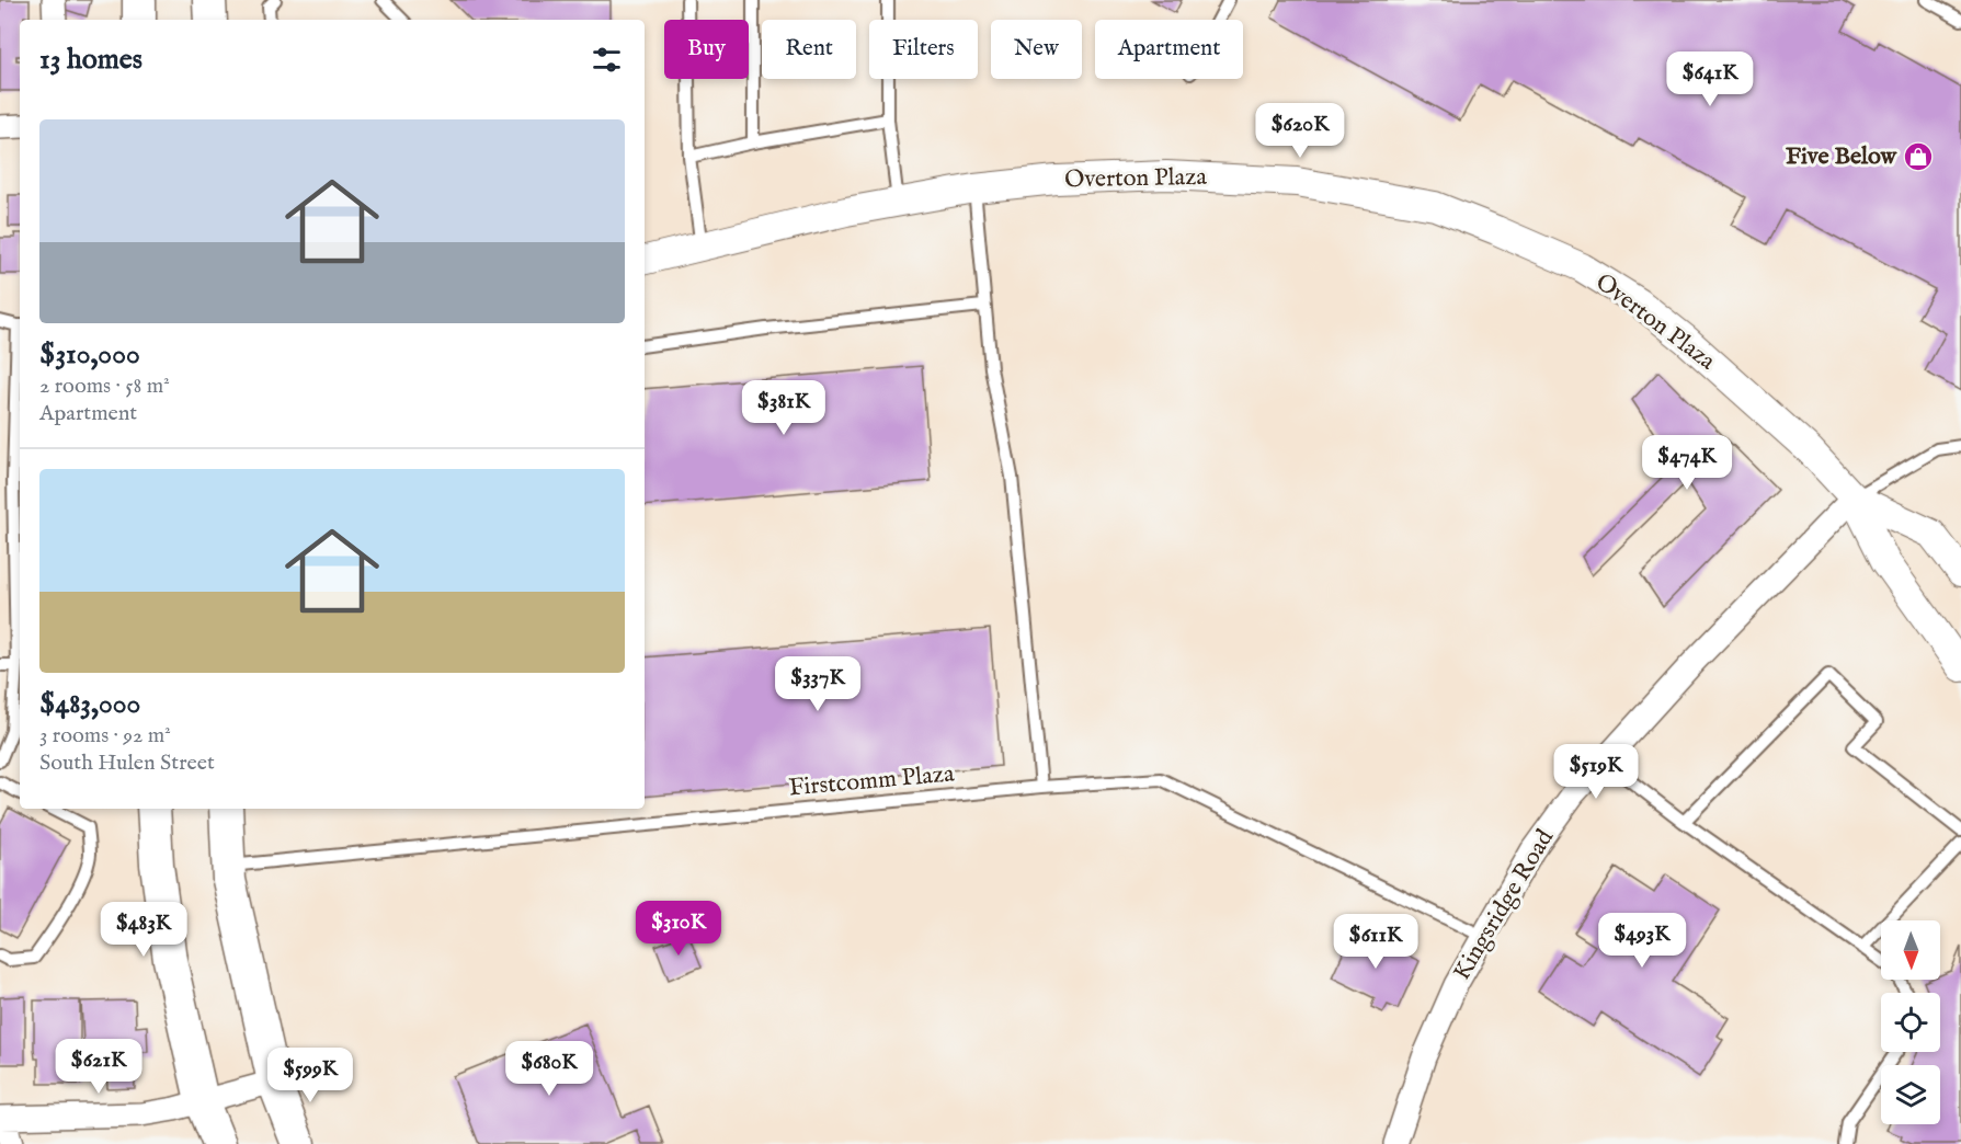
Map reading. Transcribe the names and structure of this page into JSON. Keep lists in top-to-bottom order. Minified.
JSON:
{"streets":{"street":["Overton Plaza","Kingsridge Road"],"lane":["Firstcomm Plaza"]},"crossings":[["Overton Plaza","Kingsridge Road"],["Firstcomm Plaza","Kingsridge Road"]],"places":{"shop":["Five Below"]},"north":"bottom","page":{"chip":["Buy","Rent","Filters","New","Apartment"],"heading":"13 homes","price":["$641K","$620K","$381K","$474K","$337K","$519K","$310K","$483K","$493K","$611K","$621K","$680K","$599K"],"list":[{"name":"$310,000","note":"2 rooms · 58 m² · Apartment"},{"name":"$483,000","note":"3 rooms · 92 m² · South Hulen Street"}]}}
